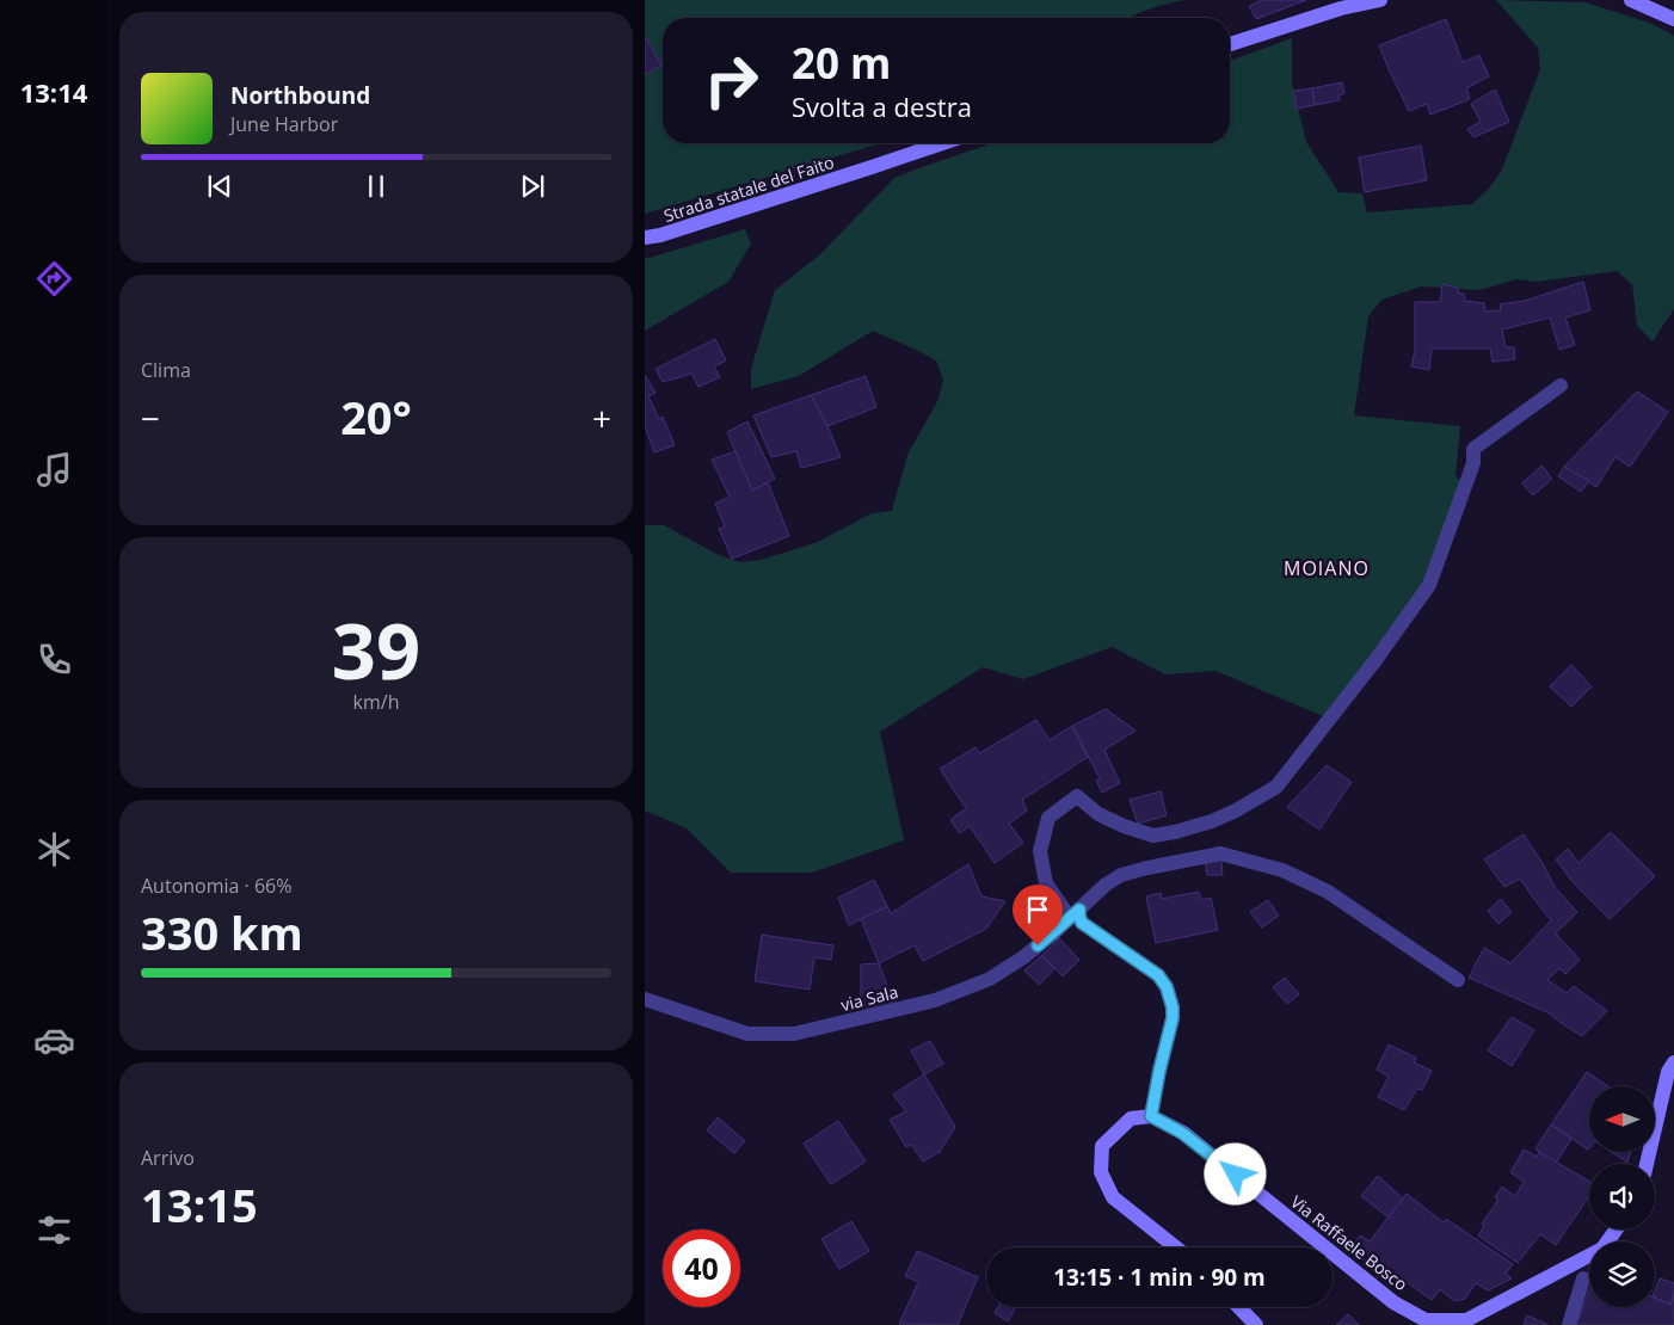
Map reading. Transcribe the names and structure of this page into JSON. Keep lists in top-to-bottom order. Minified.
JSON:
{"streets":{"street":["Strada statale del Faito","via Sala","Via Raffaele Bosco"]},"districts":["MOIANO"],"north":"left","page":{"tabs":"13:14","turn":["20 m","Svolta a destra"],"song":["Northbound","June Harbor"],"tile":["Clima",["39","km/h"],["Autonomia · 66%","330 km"],["Arrivo","13:15"]],"heat":["−","20°","+"],"limit":"40","trip":"13:15 · 1 min · 90 m"}}
